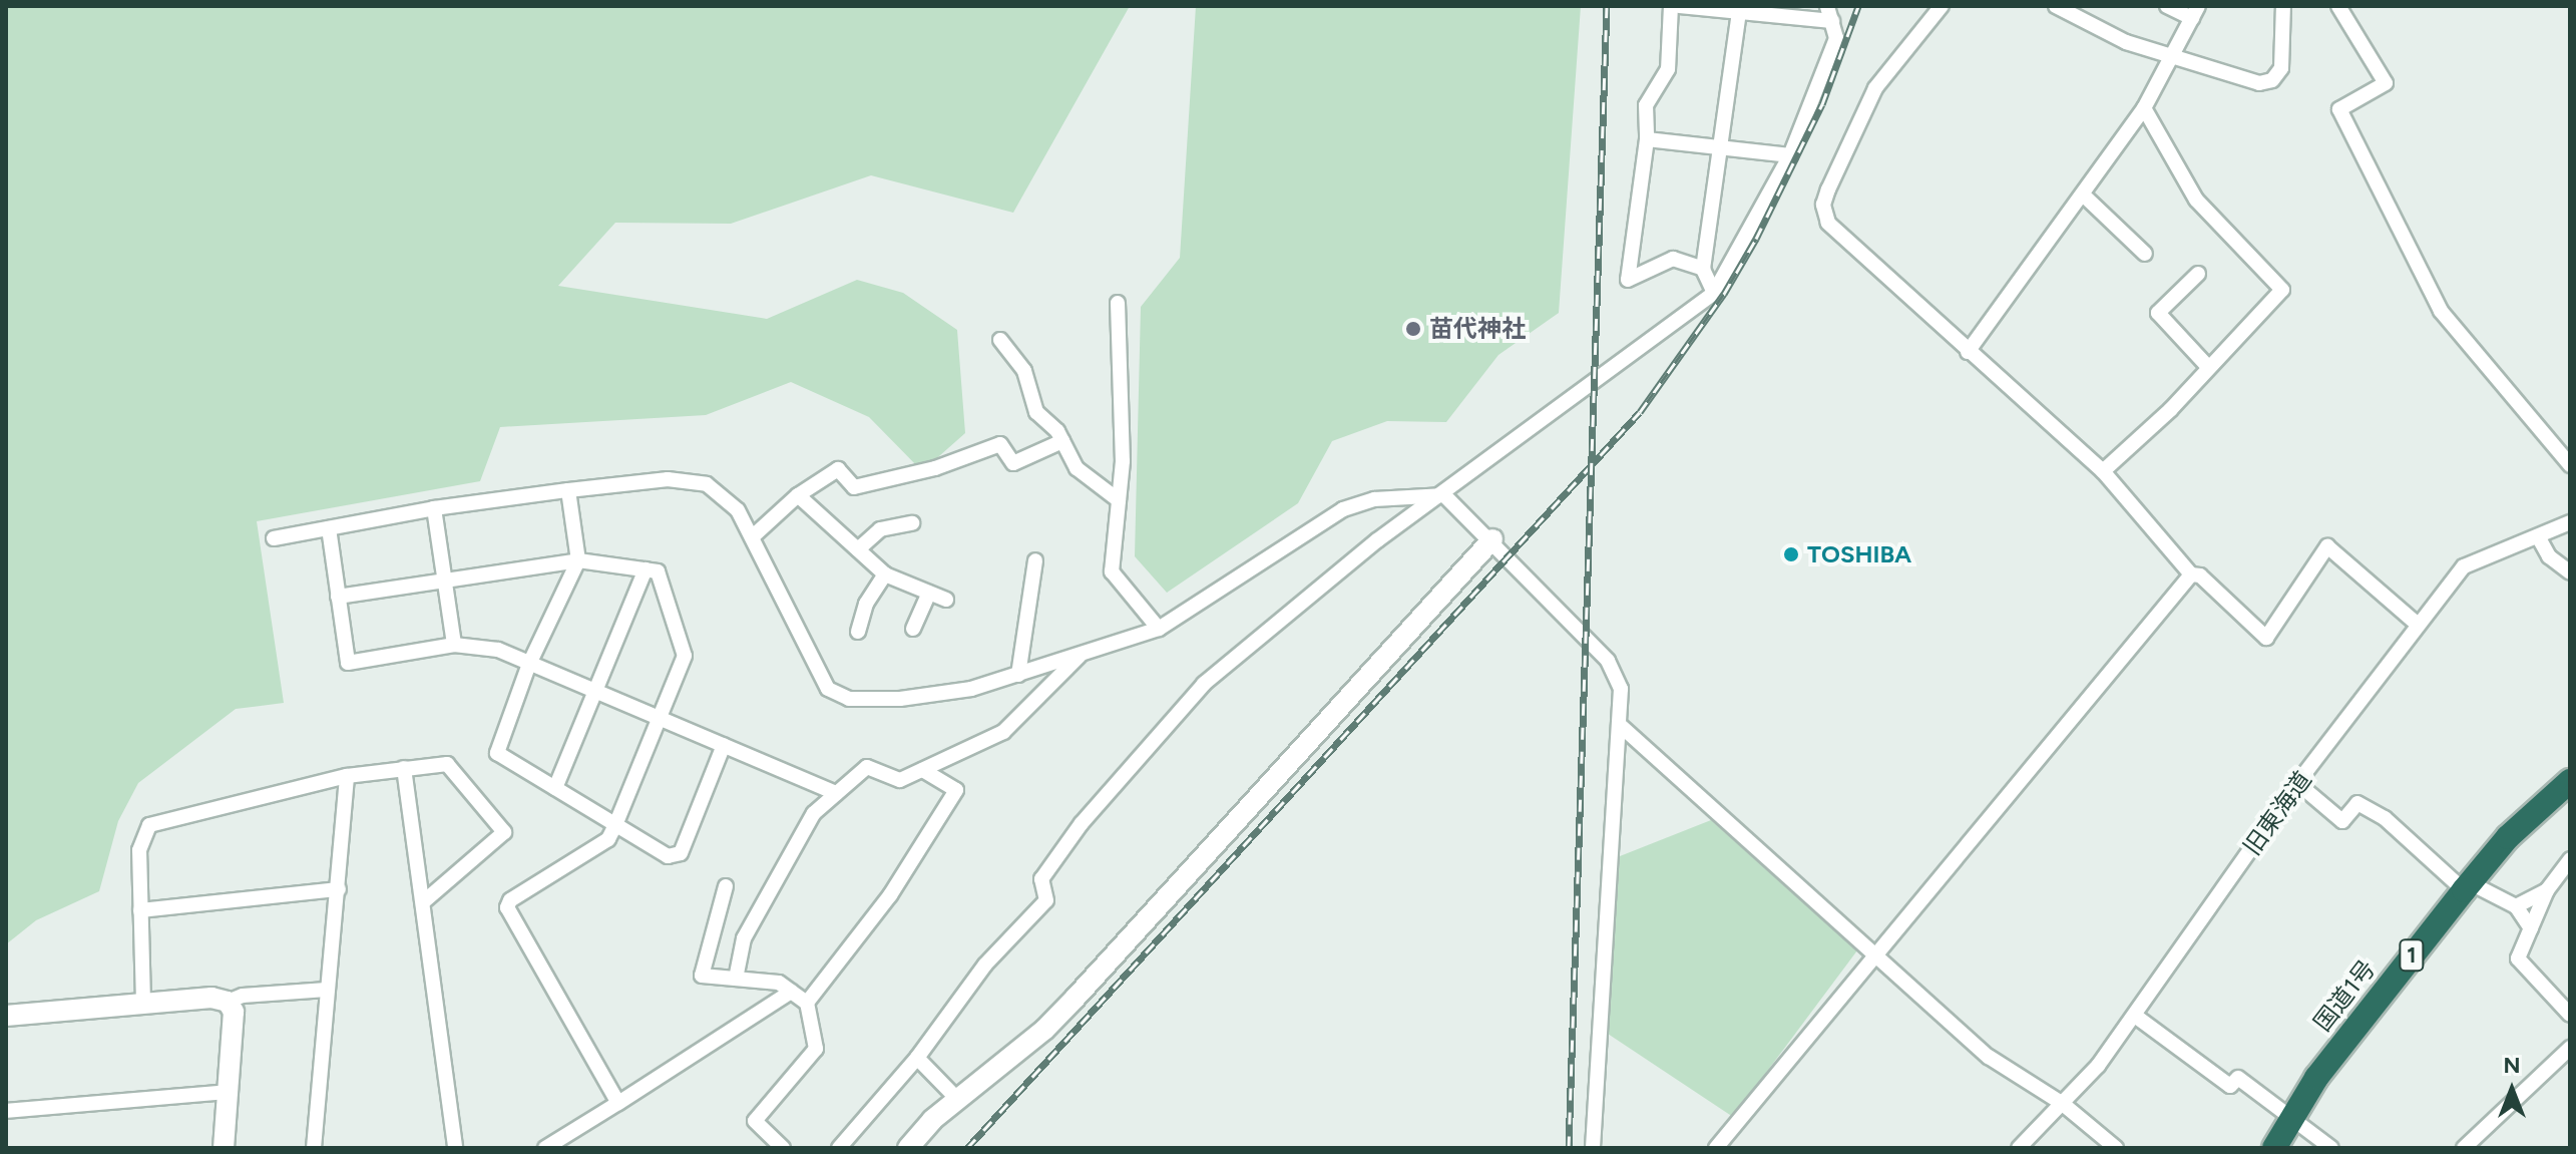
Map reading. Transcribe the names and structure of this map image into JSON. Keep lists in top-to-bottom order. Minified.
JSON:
{"streets":{"highway":["1","国道1号"],"street":["旧東海道"]},"places":["苗代神社","TOSHIBA"],"north":"top"}
